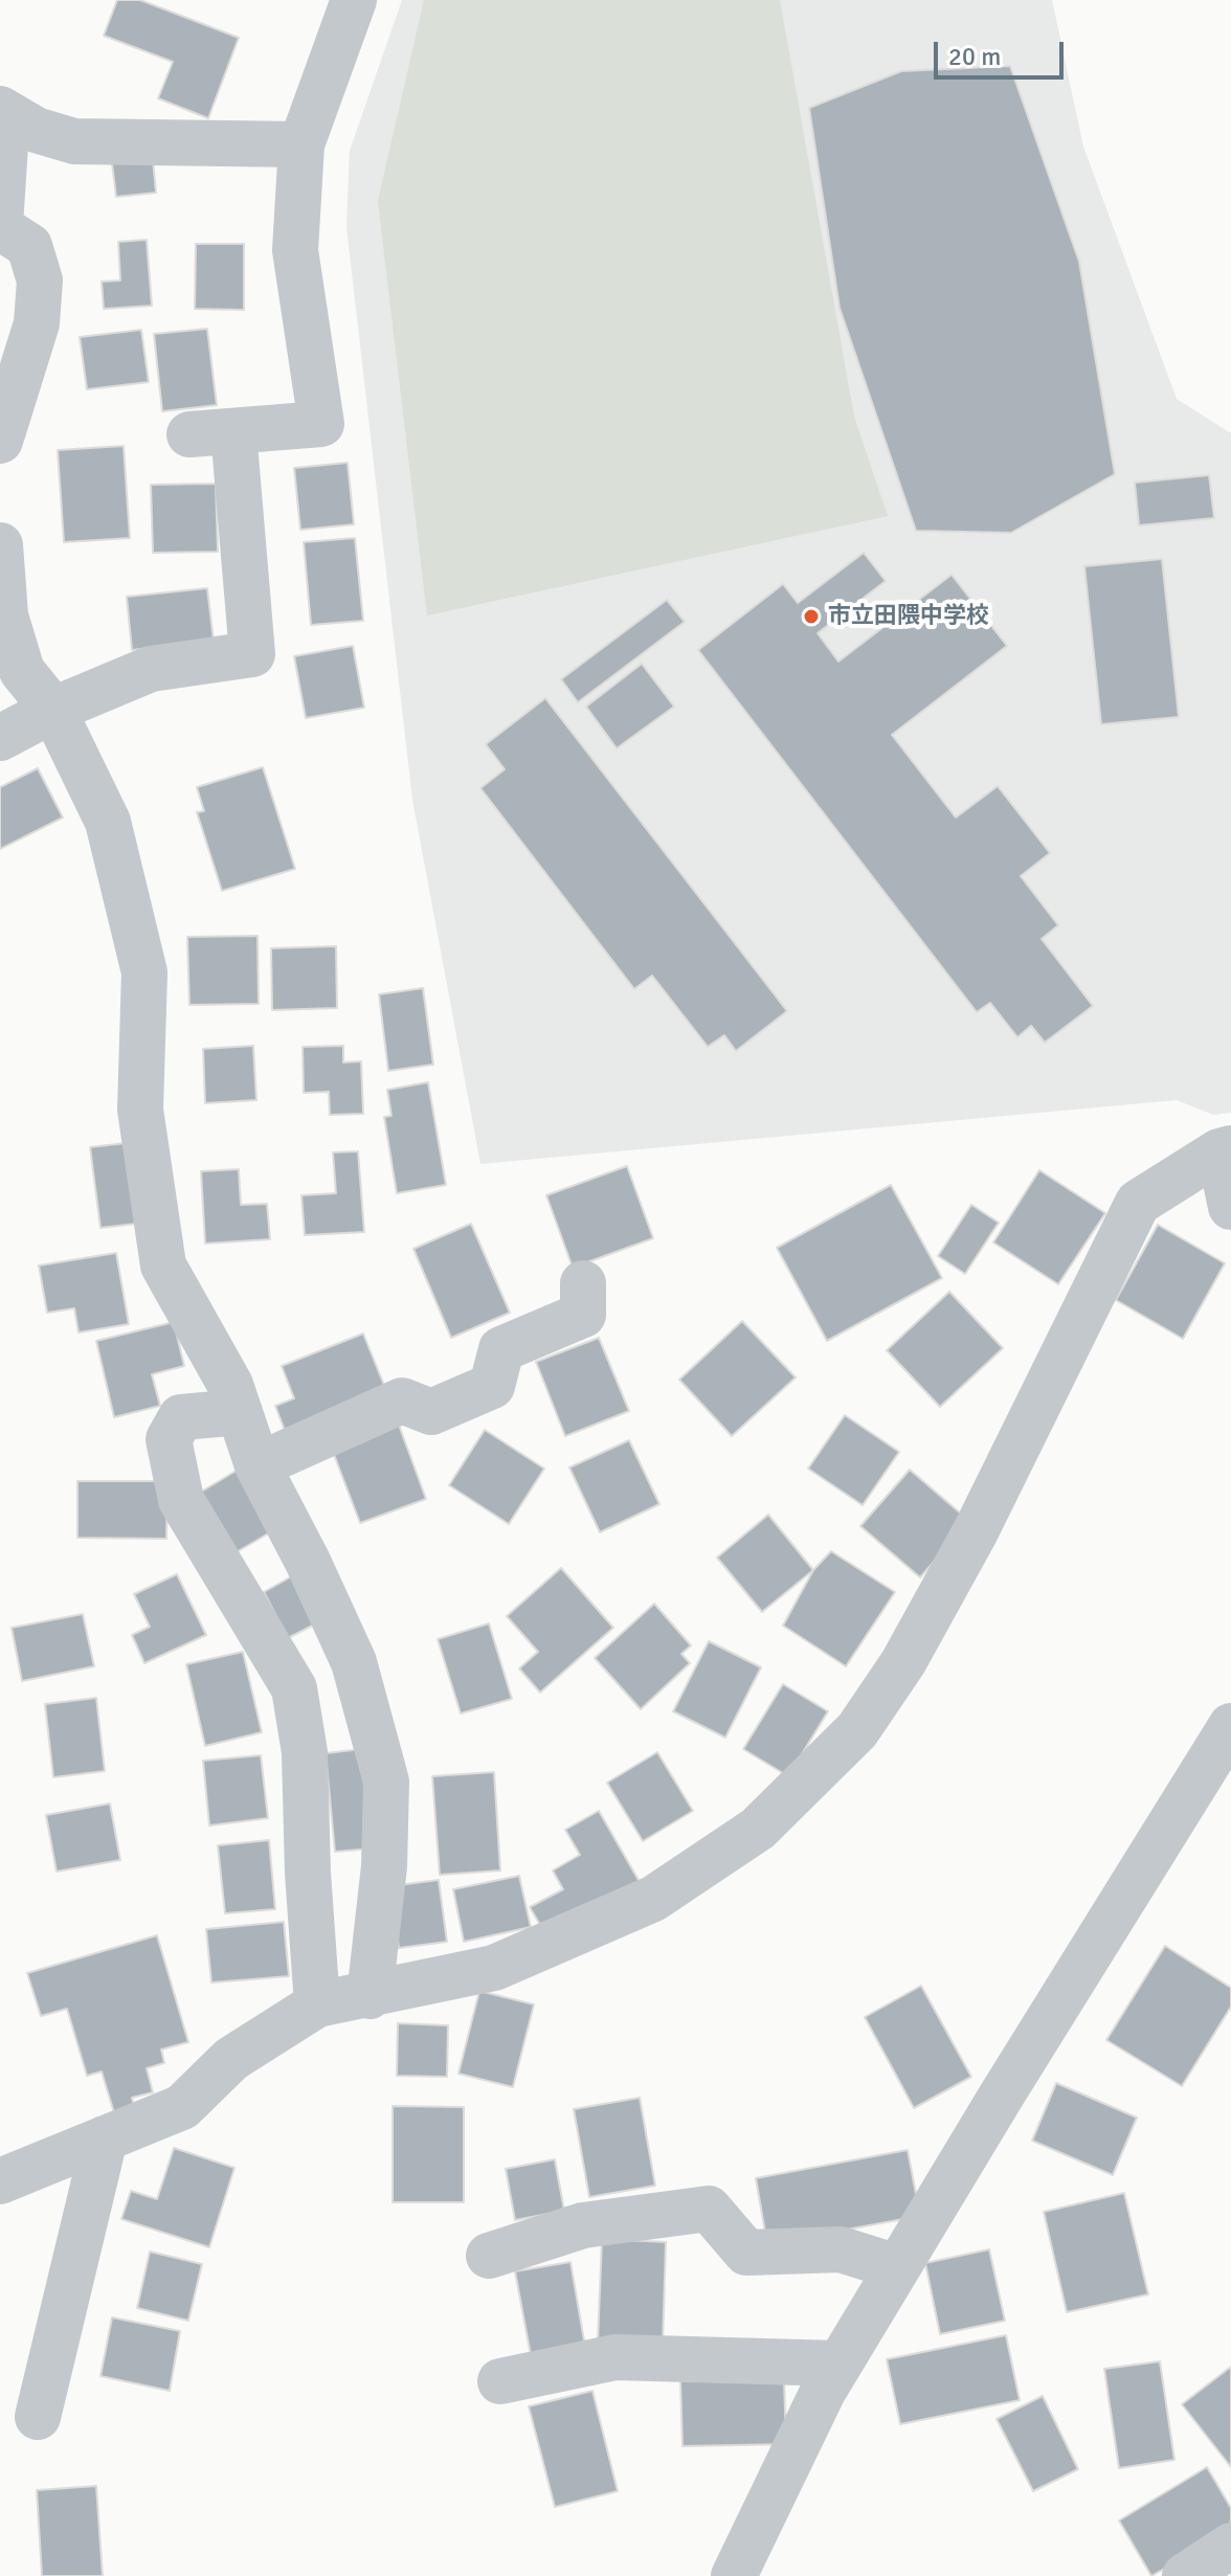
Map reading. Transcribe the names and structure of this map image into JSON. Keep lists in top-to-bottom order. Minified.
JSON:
{"places":["市立田隈中学校"],"scale_bar":"20 m"}
